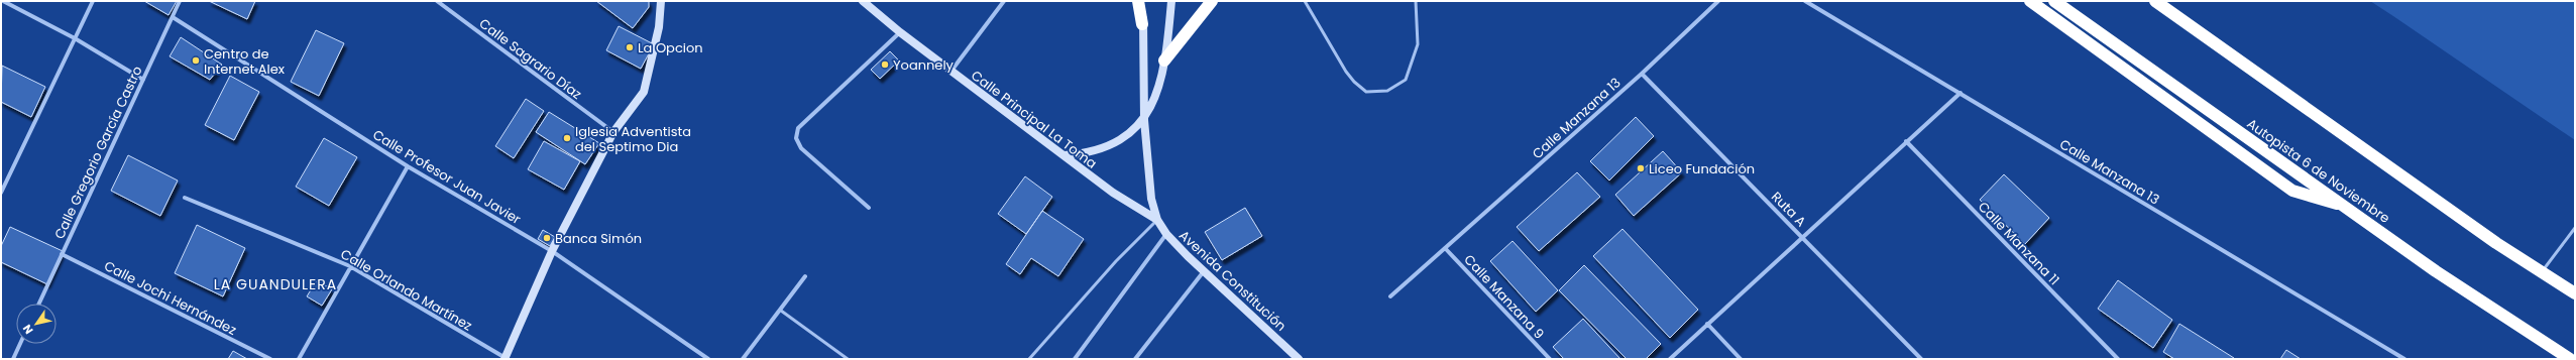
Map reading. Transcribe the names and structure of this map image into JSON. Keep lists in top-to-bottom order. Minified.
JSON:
{"streets":{"highway":["Autopista 6 de Noviembre"],"street":["Calle Sagrario Díaz","Calle Manzana 13","Calle Principal La Toma","Calle Gregorio García Castro","Calle Profesor Juan Javier","Ruta A","Calle Manzana 11","Avenida Constitución","Calle Orlando Martínez","Calle Manzana 9","Calle Jochi Hernández"]},"crossings":[["Calle Manzana 13","Ruta A"],["Calle Manzana 13","Calle Manzana 9"],["Calle Principal La Toma","Avenida Constitución"],["Calle Gregorio García Castro","Calle Profesor Juan Javier"],["Calle Gregorio García Castro","Calle Jochi Hernández"]],"districts":["LA GUANDULERA"],"places":["La Opcion","Centro de Internet Alex","Yoannely","Iglesia Adventista del Septimo Dia","Liceo Fundación","Banca Simón"],"north":"bottom left"}
